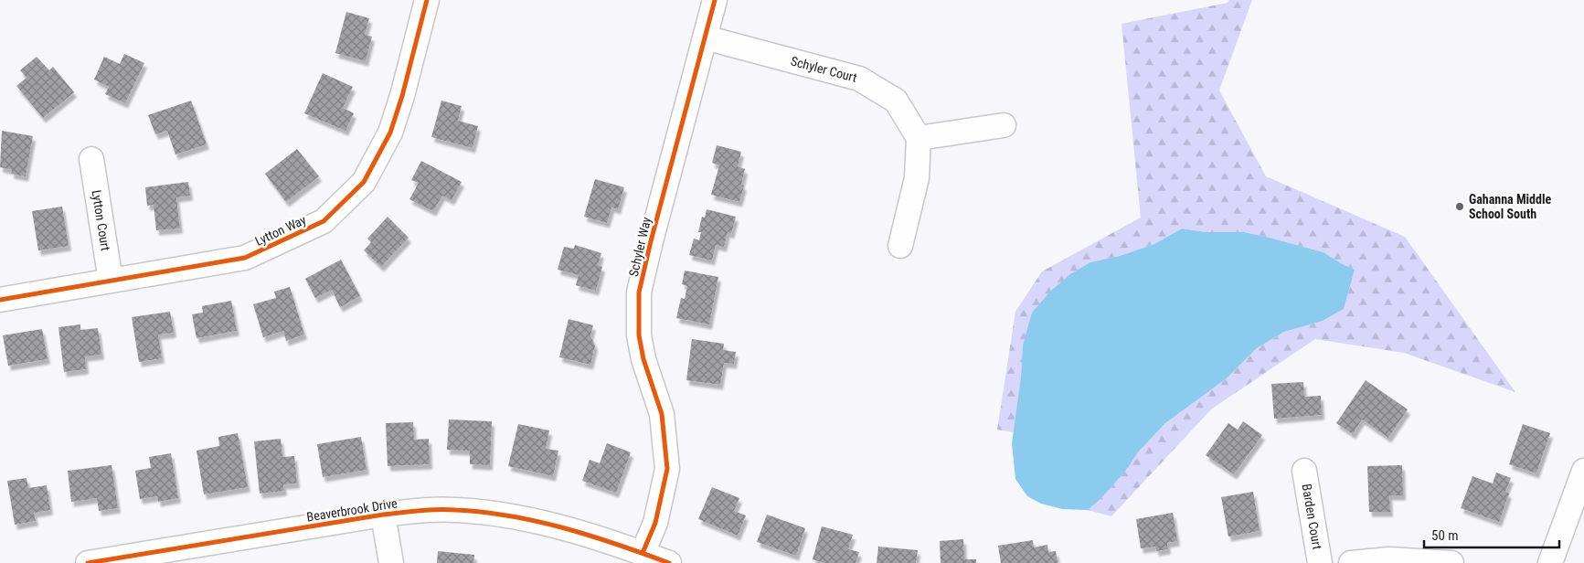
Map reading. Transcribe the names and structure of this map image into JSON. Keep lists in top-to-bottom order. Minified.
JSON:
{"streets":{"street":["Schyler Court","Lytton Court","Lytton Way","Schyler Way","Beaverbrook Drive","Barden Court"]},"crossings":[["Schyler Court","Schyler Way"],["Lytton Court","Lytton Way"],["Schyler Way","Beaverbrook Drive"]],"places":["Gahanna Middle School South"],"scale_bar":"50 m"}
